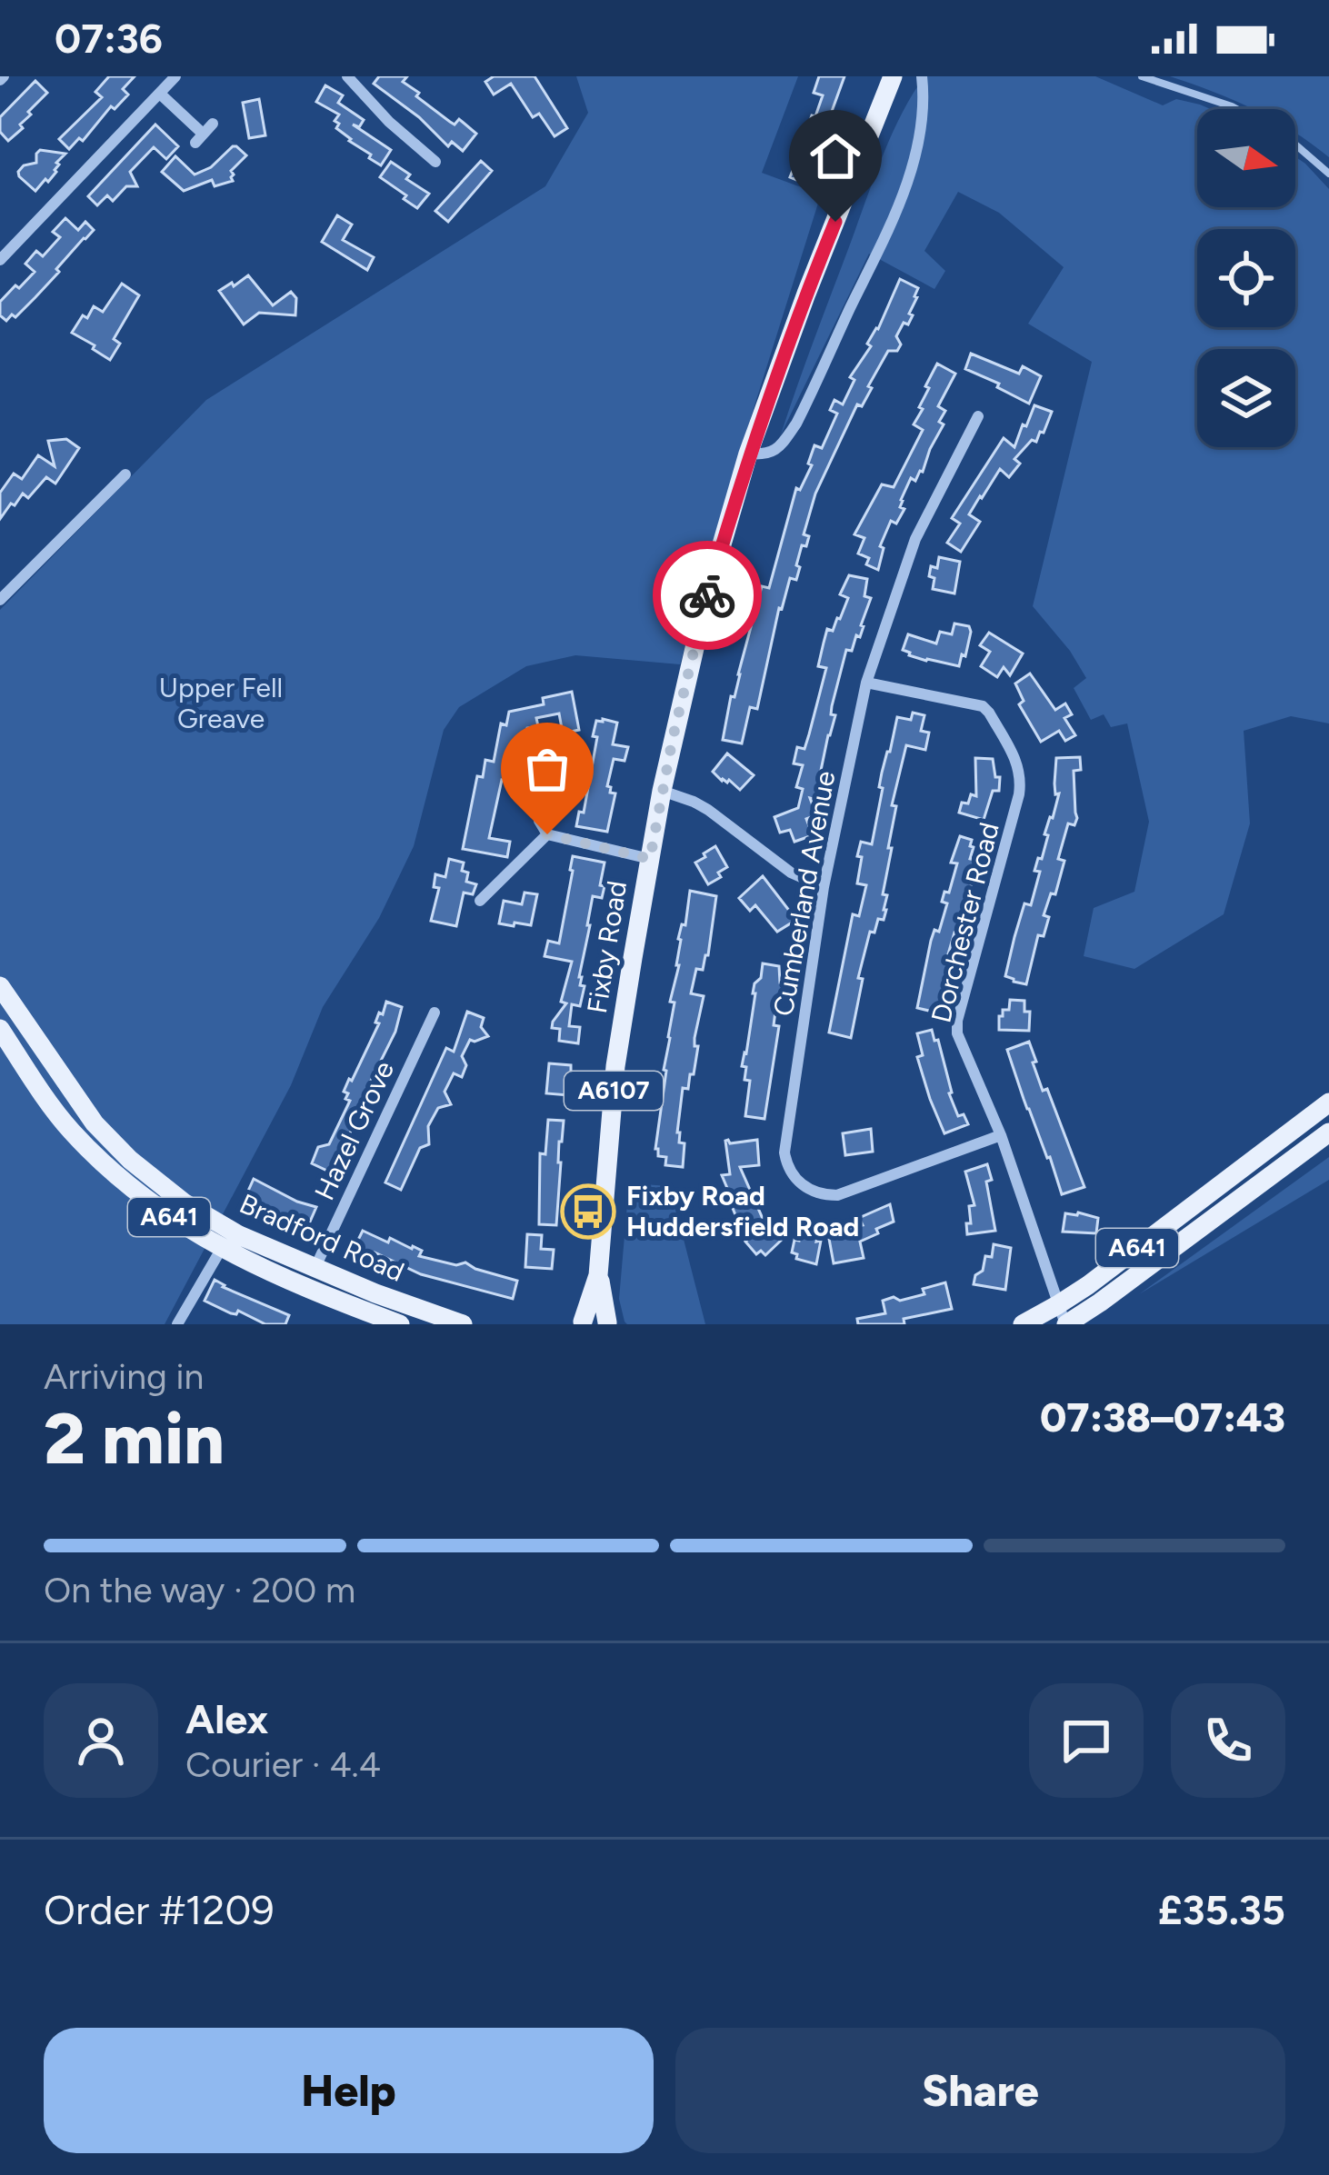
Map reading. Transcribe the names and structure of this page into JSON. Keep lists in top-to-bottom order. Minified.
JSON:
{"streets":{"main road":["Fixby Road","A6107","A641","Bradford Road"],"street":["Cumberland Avenue","Dorchester Road","Hazel Grove"]},"crossings":[["Cumberland Avenue","Dorchester Road"],["Dorchester Road","A641"],["Hazel Grove","Bradford Road"]],"parks":["Upper Fell Greave"],"places":{"bus stop":["Fixby Road Huddersfield Road"]},"north":"right","page":{"status":"07:36","heading":["2 min","Arriving in","07:38–07:43"],"panel":["Alex","Courier · 4.4","Order #1209","£35.35"],"bar":"On the way · 200 m","buttons":["Help","Share"]}}
